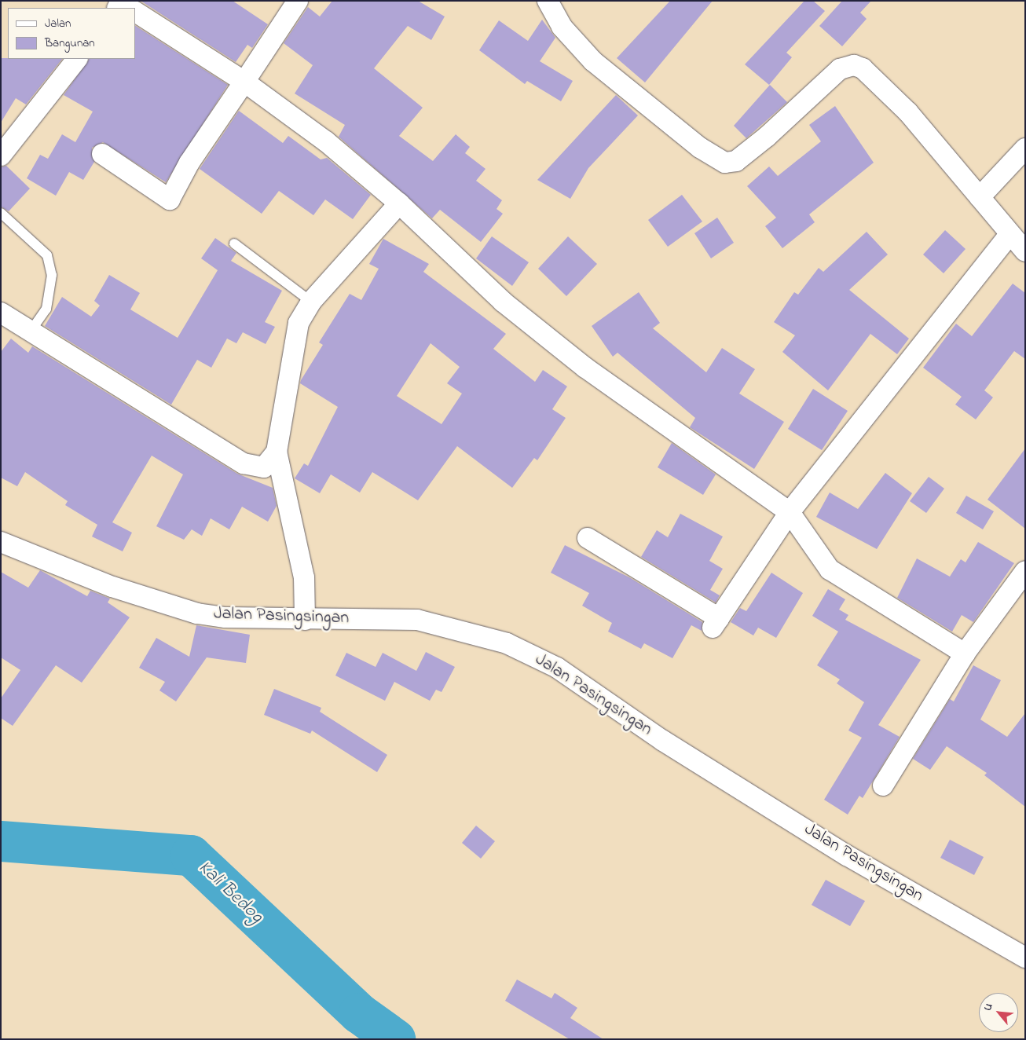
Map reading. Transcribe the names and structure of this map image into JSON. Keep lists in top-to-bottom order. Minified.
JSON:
{"streets":{"street":["Jalan Pasingsingan"]},"water":["Kali Bedog"],"legend":["Jalan","Bangunan"],"north":"top left"}
